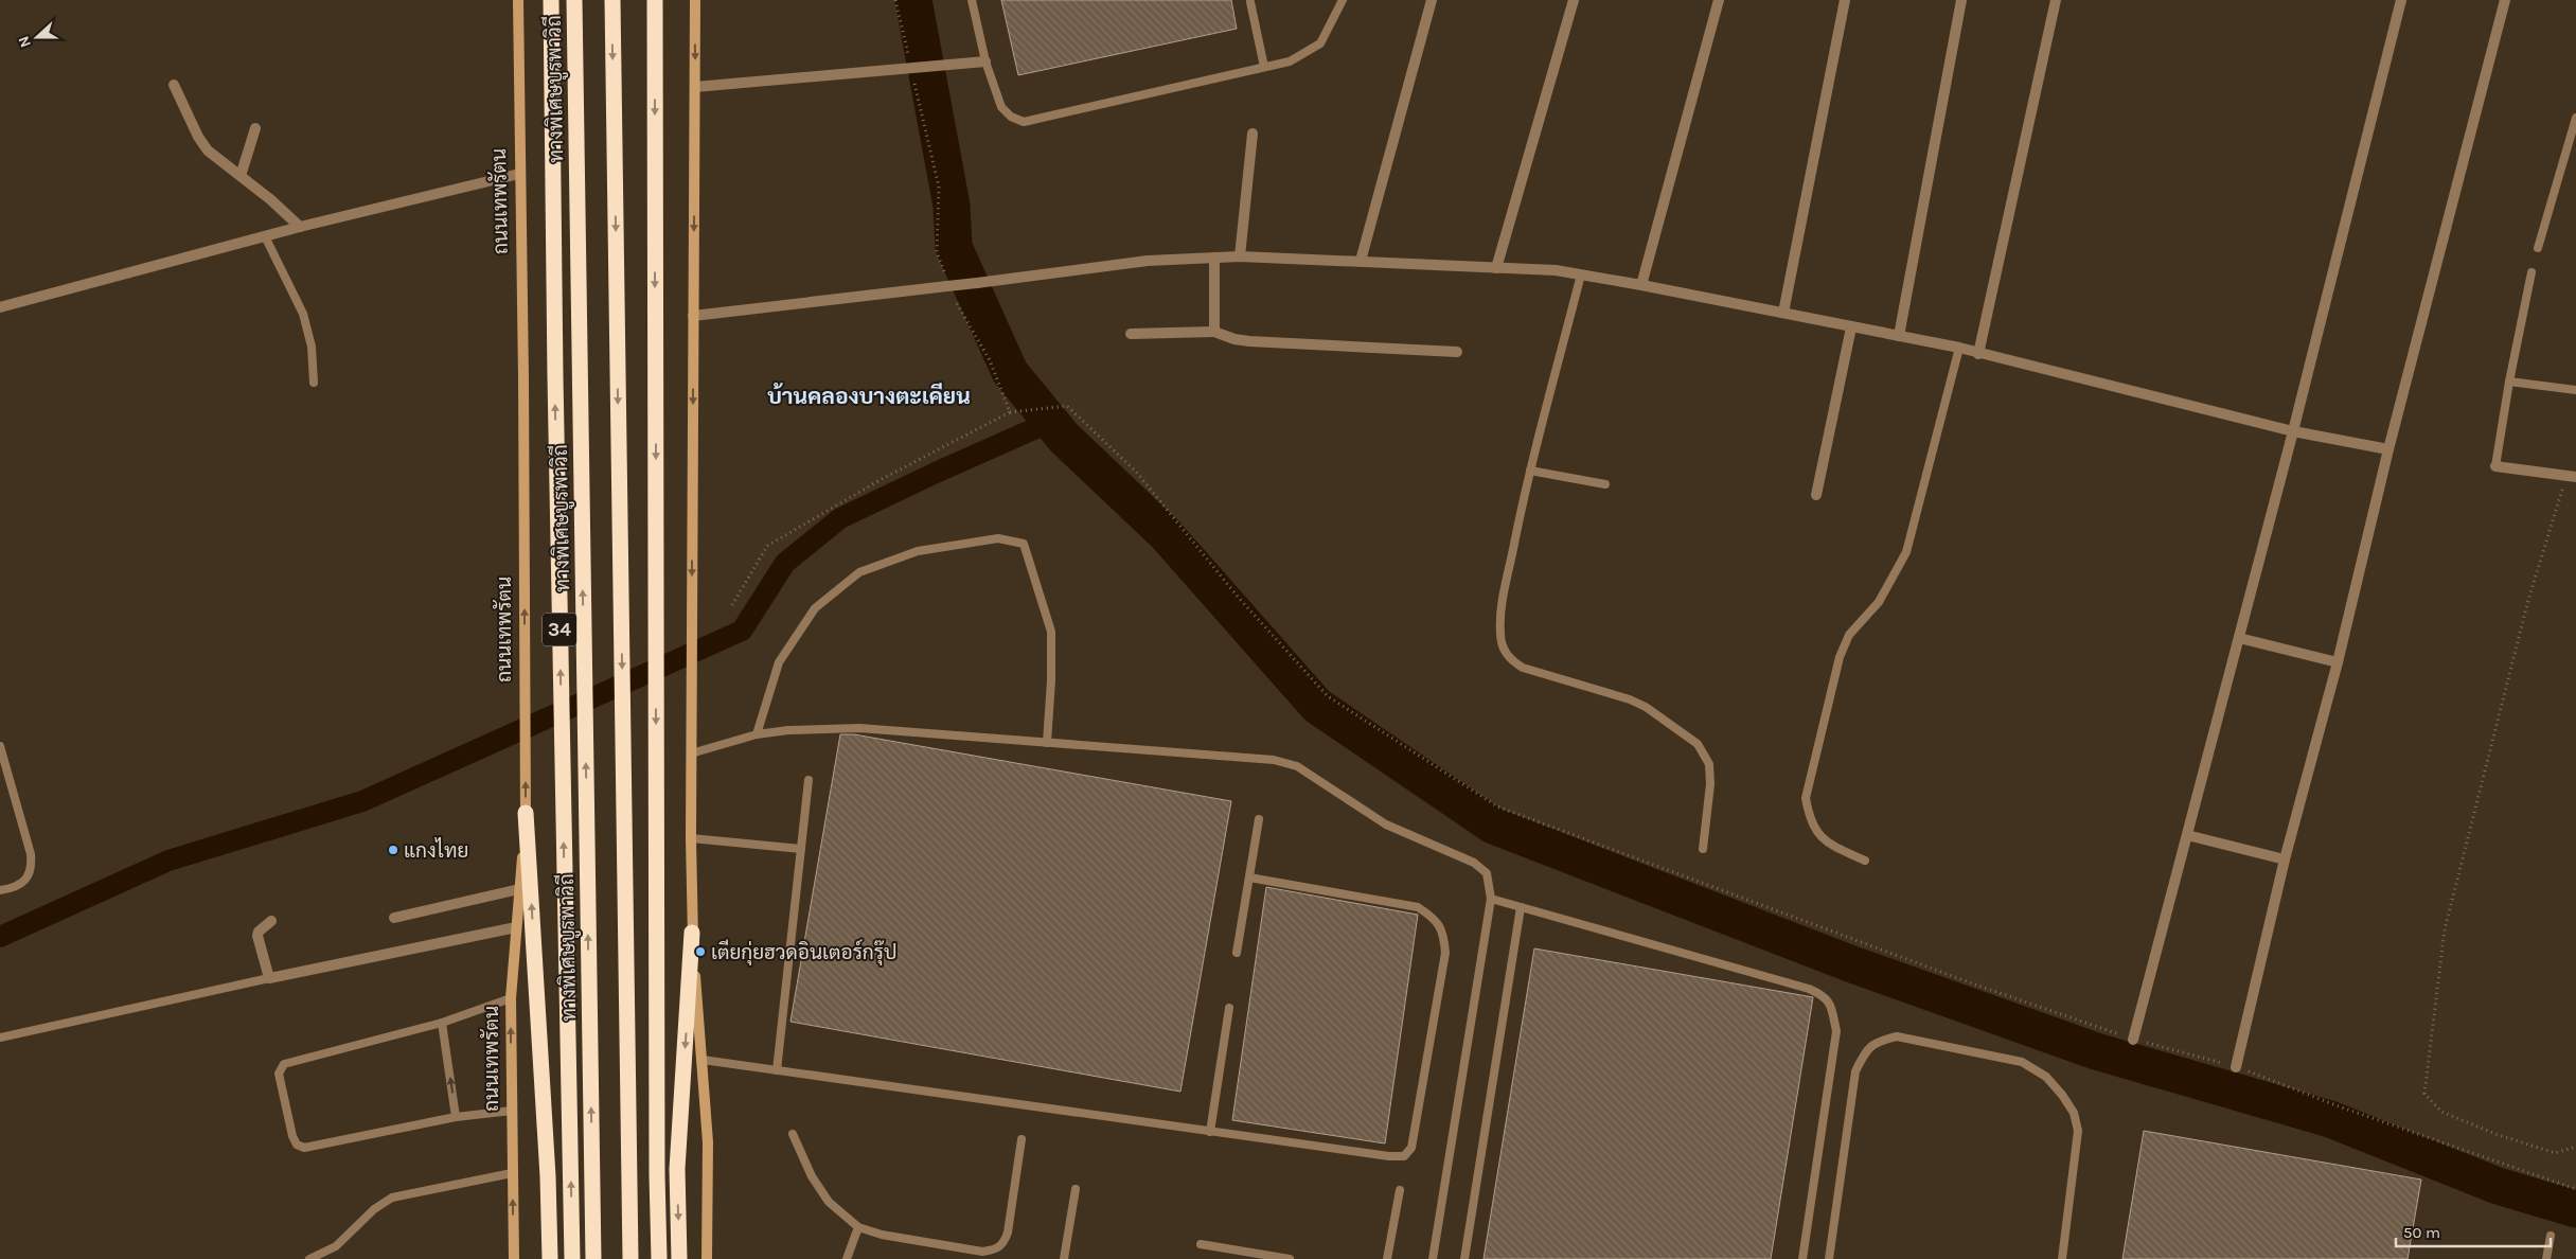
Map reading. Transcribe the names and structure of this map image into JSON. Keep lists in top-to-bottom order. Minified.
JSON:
{"streets":{"highway":["ทางพิเศษบูรพาวิถี","34"],"main road":["ถนนเทพรัตน"]},"one_way":["ถนนเทพรัตน"],"districts":["บ้านคลองบางตะเคียน"],"places":["แกงไทย","เตียกุ่ยฮวดอินเตอร์กรุ๊ป"],"scale_bar":"50 m","north":"left"}
